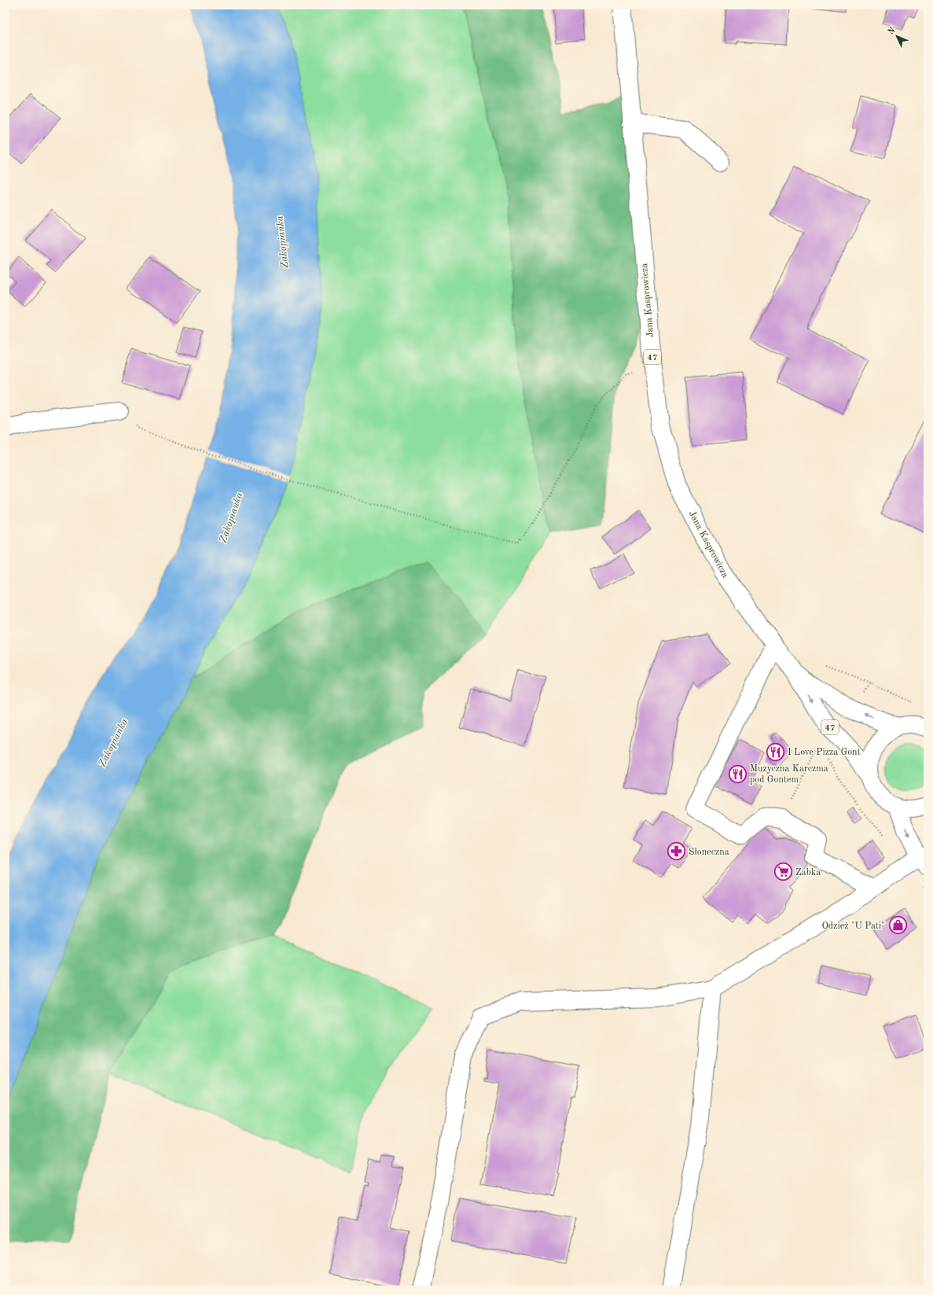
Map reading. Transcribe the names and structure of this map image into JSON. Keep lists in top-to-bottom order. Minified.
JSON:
{"streets":{"main road":["Jana Kasprowicza","47"]},"crossings":[["Jana Kasprowicza","47"]],"water":["Zakopianka"],"places":{"restaurant":["I Love Pizza Gont","Muzyczna Karczma pod Gontem"],"pharmacy":["Słoneczna"],"supermarket":["Żabka"],"shop":["Odzież \"U Pati\""]},"north":"top left"}
